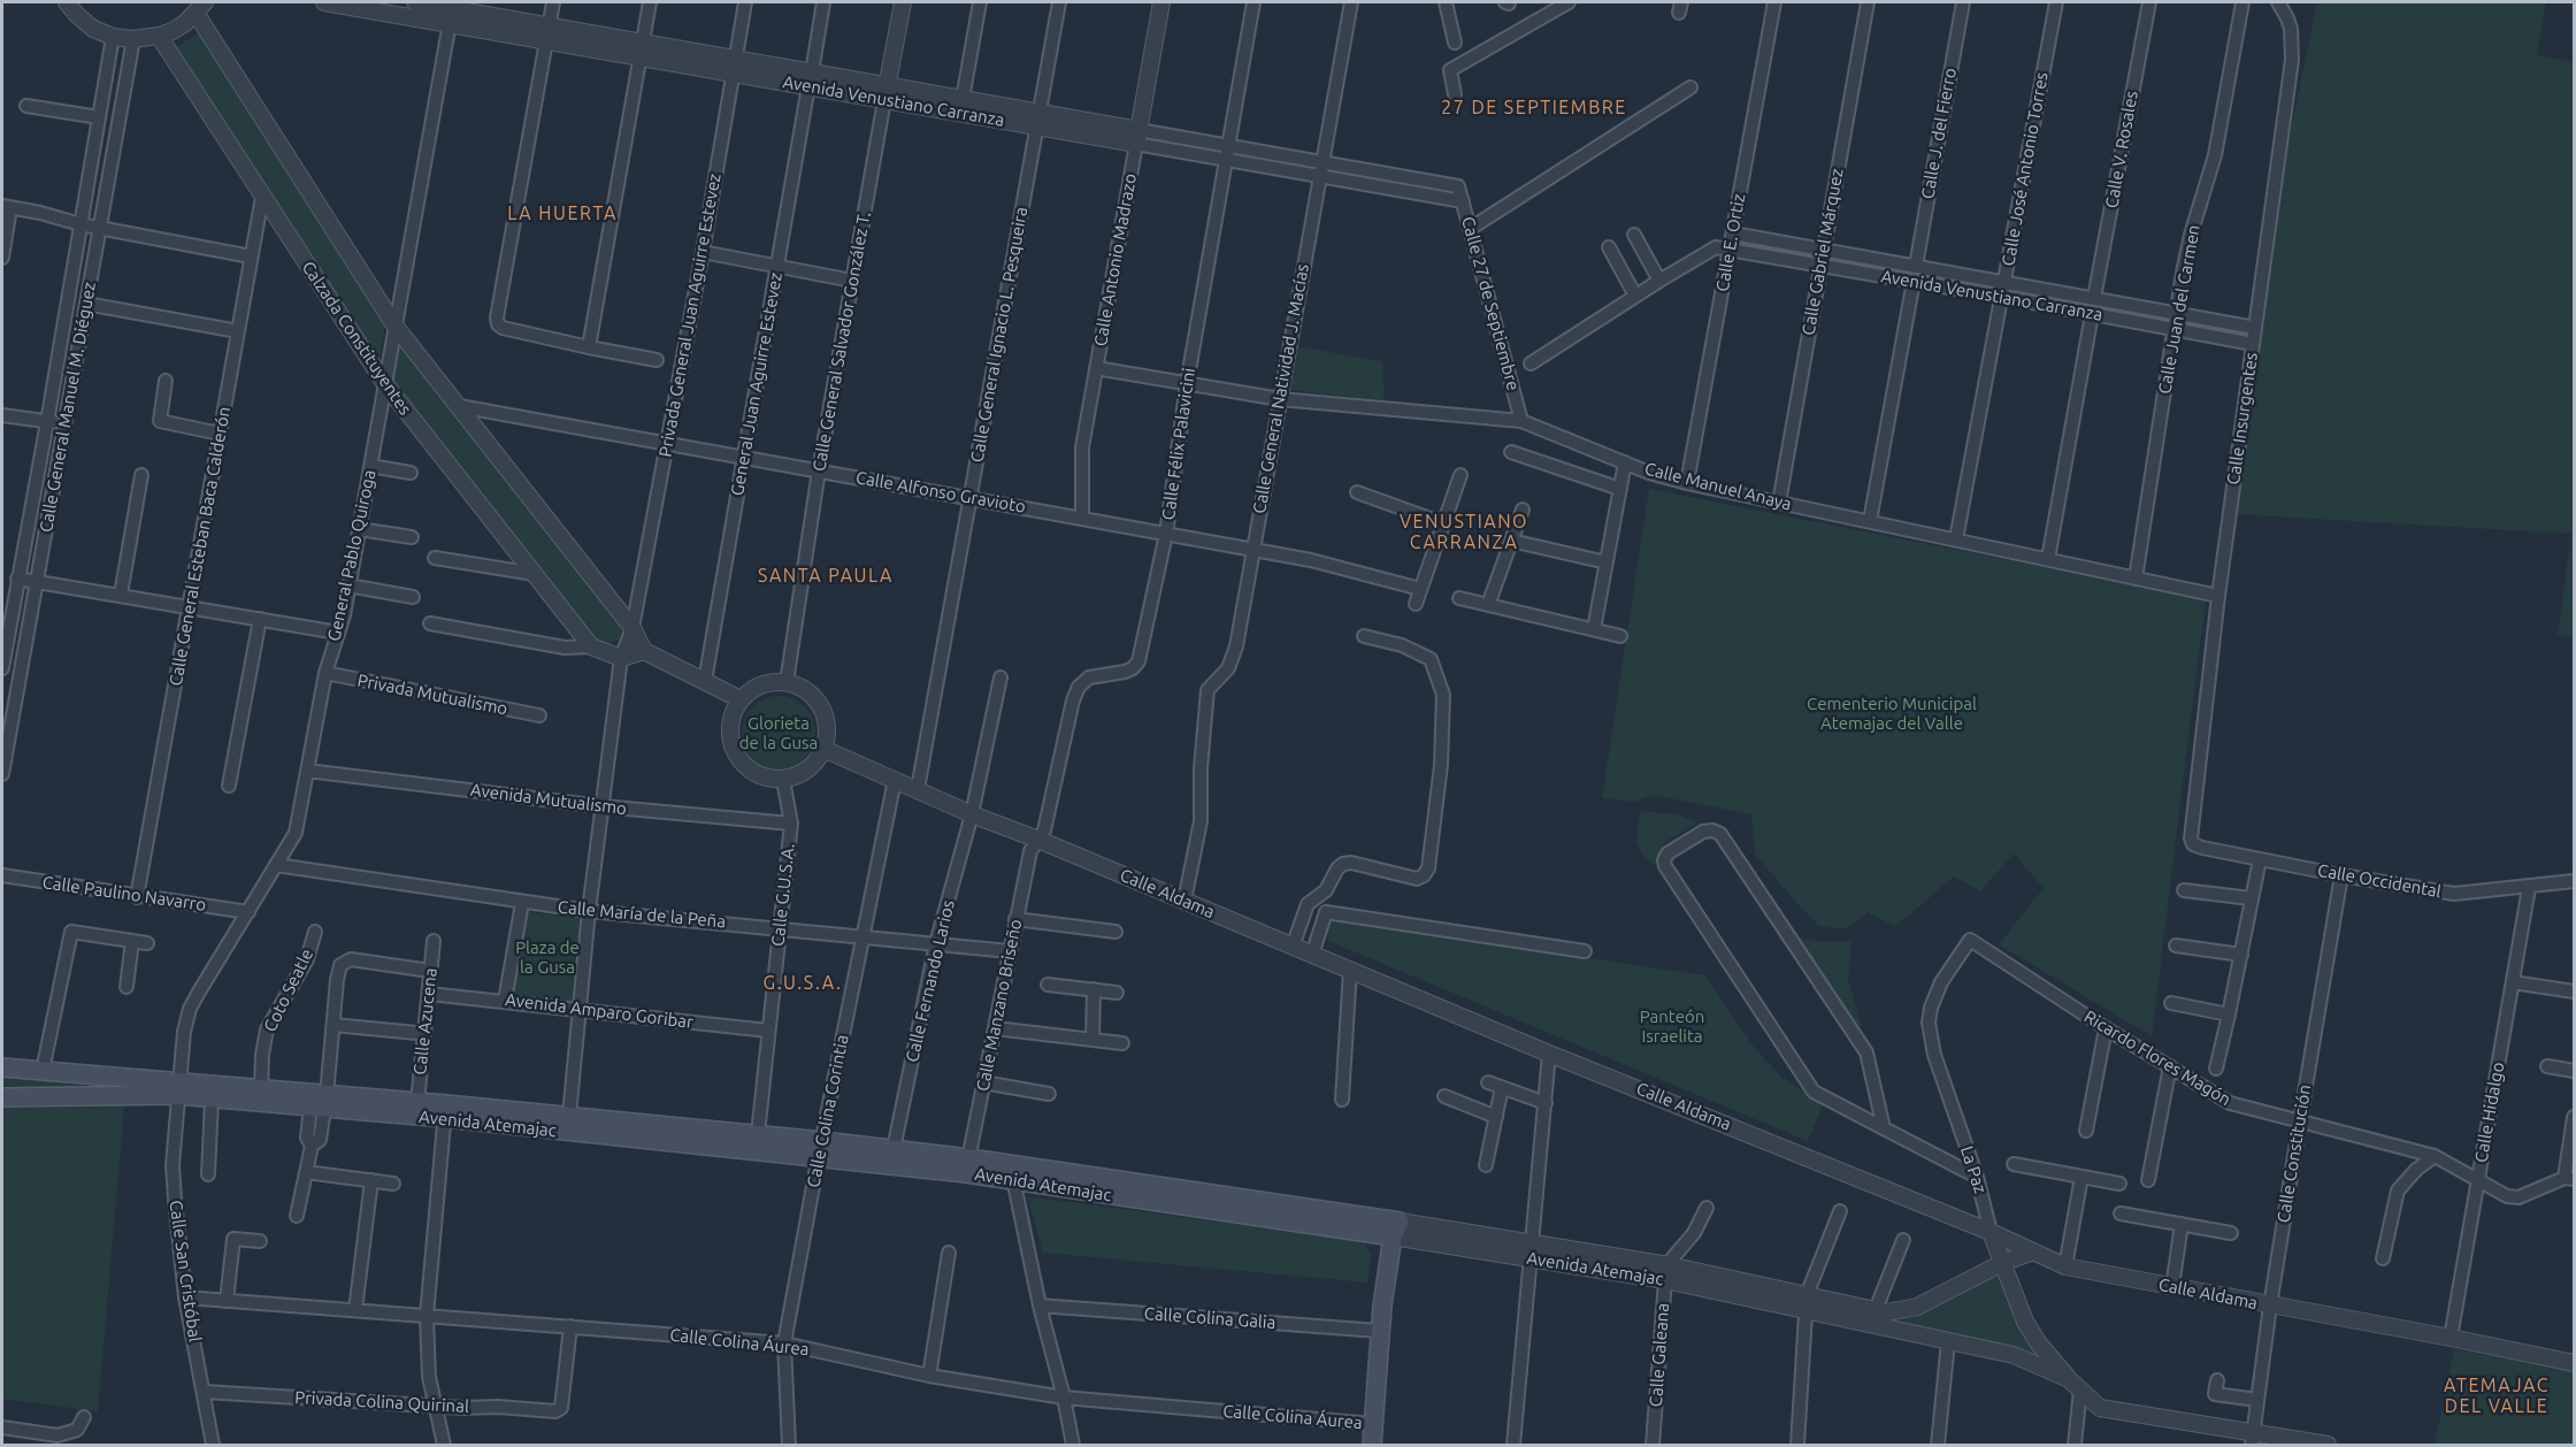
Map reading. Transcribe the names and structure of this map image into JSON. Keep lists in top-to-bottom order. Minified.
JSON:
{"streets":{"main road":["Avenida Atemajac"],"street":["Avenida Venustiano Carranza","Calle J. del Fierro","Calle V. Rosales","Calle José Antonio Torres","Calle E. Ortiz","Calle Gabriel Márquez","Calle Antonio Madrazo","Calle 27 de Septiembre","Calle Juan del Carmen","Privada General Juan Aguirre Estevez","Calle General Ignacio L. Pesqueira","Calzada Constituyentes","Calle General Salvador González T.","General Juan Aguirre Estevez","Calle General Natividad J. Macías","Calle General Manuel M. Diéguez","Calle Insurgentes","Calle Félix Palavicini","Calle Manuel Anaya","Calle Alfonso Gravioto","Calle General Esteban Baca Calderón","General Pablo Quiroga","Privada Mutualismo","Avenida Mutualismo","Calle Occidental","Calle Paulino Navarro","Calle Aldama","Calle G.U.S.A.","Calle María de la Peña","Calle Fernando Larios","Coto Seatle","Calle Manzano Briseño","Avenida Amparo Goribar","Calle Azucena","Ricardo Flores Magón","Calle Colina Corintia","Calle Hidalgo","Calle Constitución","La Paz","Calle San Cristóbal","Calle Colina Galia","Calle Colina Áurea","Calle Galeana","Privada Colina Quirinal"]},"crossings":[["Avenida Venustiano Carranza","Calle J. del Fierro"],["Avenida Venustiano Carranza","Calle V. Rosales"],["Avenida Venustiano Carranza","Calle José Antonio Torres"],["Avenida Venustiano Carranza","Calle E. Ortiz"],["Avenida Venustiano Carranza","Calle Gabriel Márquez"],["Avenida Venustiano Carranza","Calle Antonio Madrazo"],["Avenida Venustiano Carranza","Calle 27 de Septiembre"],["Avenida Venustiano Carranza","Calle Juan del Carmen"],["Avenida Venustiano Carranza","Privada General Juan Aguirre Estevez"],["Avenida Venustiano Carranza","Calle General Ignacio L. Pesqueira"],["Avenida Venustiano Carranza","Calle General Salvador González T."],["Avenida Venustiano Carranza","General Juan Aguirre Estevez"],["Avenida Venustiano Carranza","Calle General Natividad J. Macías"],["Avenida Venustiano Carranza","Calle Insurgentes"],["Avenida Venustiano Carranza","Calle Félix Palavicini"],["Avenida Venustiano Carranza","General Pablo Quiroga"],["Calle José Antonio Torres","Calle Manuel Anaya"],["Calle E. Ortiz","Calle Manuel Anaya"],["Calle Gabriel Márquez","Calle Manuel Anaya"],["Calle Antonio Madrazo","Calle Manuel Anaya"],["Calle Antonio Madrazo","Calle Alfonso Gravioto"],["Calle 27 de Septiembre","Calle Manuel Anaya"],["Calle Juan del Carmen","Calle Manuel Anaya"],["Privada General Juan Aguirre Estevez","Calle Alfonso Gravioto"],["Privada General Juan Aguirre Estevez","Avenida Mutualismo"],["Privada General Juan Aguirre Estevez","Calle María de la Peña"],["Privada General Juan Aguirre Estevez","Avenida Amparo Goribar"],["Privada General Juan Aguirre Estevez","Avenida Atemajac"],["Calle General Ignacio L. Pesqueira","Calle Alfonso Gravioto"],["Calle General Ignacio L. Pesqueira","Calle Aldama"],["Calzada Constituyentes","Calle General Esteban Baca Calderón"],["Calzada Constituyentes","General Pablo Quiroga"],["Calle General Salvador González T.","Calle Alfonso Gravioto"],["Calle General Salvador González T.","Calle Aldama"],["Calle General Salvador González T.","Calle G.U.S.A."],["General Juan Aguirre Estevez","Calle Alfonso Gravioto"],["Calle General Natividad J. Macías","Calle Manuel Anaya"],["Calle General Natividad J. Macías","Calle Alfonso Gravioto"],["Calle General Natividad J. Macías","Calle Aldama"],["Calle Insurgentes","Calle Manuel Anaya"],["Calle Insurgentes","Calle Occidental"],["Calle Félix Palavicini","Calle Manuel Anaya"],["Calle Félix Palavicini","Calle Alfonso Gravioto"],["Calle Félix Palavicini","Calle Aldama"],["Calle Félix Palavicini","Calle Manzano Briseño"],["Calle General Esteban Baca Calderón","Calle Paulino Navarro"],["General Pablo Quiroga","Privada Mutualismo"],["General Pablo Quiroga","Avenida Mutualismo"],["General Pablo Quiroga","Calle Paulino Navarro"],["General Pablo Quiroga","Calle María de la Peña"],["General Pablo Quiroga","Avenida Atemajac"],["General Pablo Quiroga","Calle San Cristóbal"],["Avenida Mutualismo","Calle G.U.S.A."],["Calle Occidental","Calle Hidalgo"],["Calle Occidental","Calle Constitución"],["Calle Aldama","Calle G.U.S.A."],["Calle Aldama","Calle Fernando Larios"],["Calle Aldama","Calle Manzano Briseño"],["Calle Aldama","Calle Colina Corintia"],["Calle Aldama","Calle Hidalgo"],["Calle Aldama","Avenida Atemajac"],["Calle Aldama","Calle Constitución"],["Calle Aldama","La Paz"],["Calle G.U.S.A.","Calle María de la Peña"],["Calle G.U.S.A.","Avenida Amparo Goribar"],["Calle G.U.S.A.","Avenida Atemajac"],["Calle María de la Peña","Calle Fernando Larios"],["Calle María de la Peña","Calle Manzano Briseño"],["Calle María de la Peña","Calle Colina Corintia"],["Calle Fernando Larios","Avenida Atemajac"],["Coto Seatle","Avenida Atemajac"],["Calle Manzano Briseño","Avenida Atemajac"],["Avenida Amparo Goribar","Calle Azucena"],["Calle Azucena","Avenida Atemajac"],["Ricardo Flores Magón","Calle Hidalgo"],["Ricardo Flores Magón","Calle Constitución"],["Ricardo Flores Magón","La Paz"],["Calle Colina Corintia","Avenida Atemajac"],["Calle Colina Corintia","Calle Colina Áurea"],["Avenida Atemajac","La Paz"],["Avenida Atemajac","Calle San Cristóbal"],["Avenida Atemajac","Calle Galeana"],["Calle San Cristóbal","Calle Colina Áurea"],["Calle San Cristóbal","Privada Colina Quirinal"],["Calle Colina Áurea","Privada Colina Quirinal"]],"districts":["27 DE SEPTIEMBRE","LA HUERTA","VENUSTIANO CARRANZA","SANTA PAULA","G.U.S.A.","ATEMAJAC DEL VALLE"],"parks":["Cementerio Municipal Atemajac del Valle","Glorieta de la Gusa","Plaza de la Gusa","Panteón Israelita"]}
